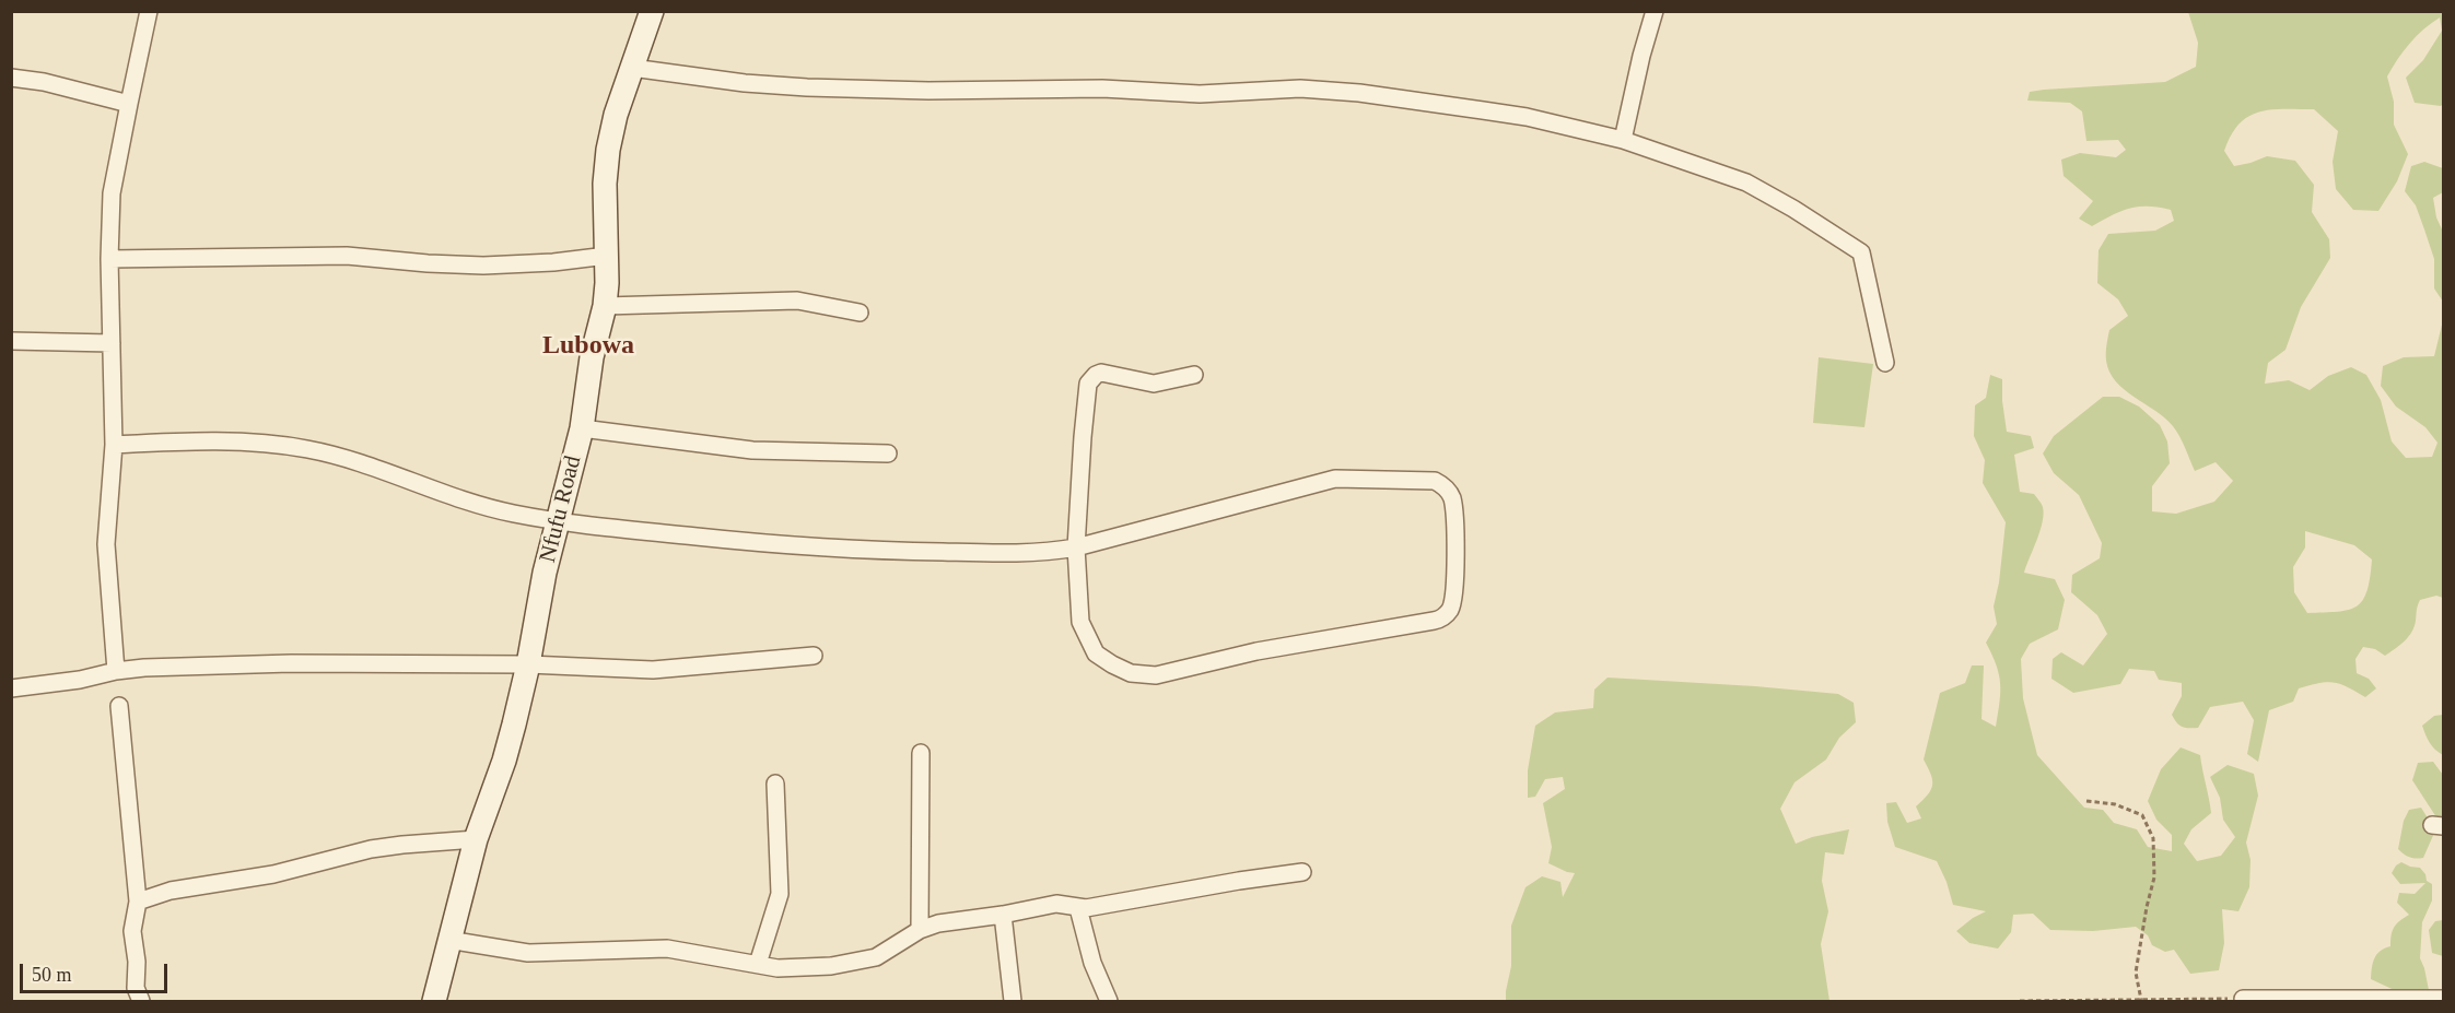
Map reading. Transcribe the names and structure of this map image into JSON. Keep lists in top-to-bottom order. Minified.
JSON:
{"streets":{"street":["Nfufu Road"]},"districts":["Lubowa"],"scale_bar":"50 m"}
